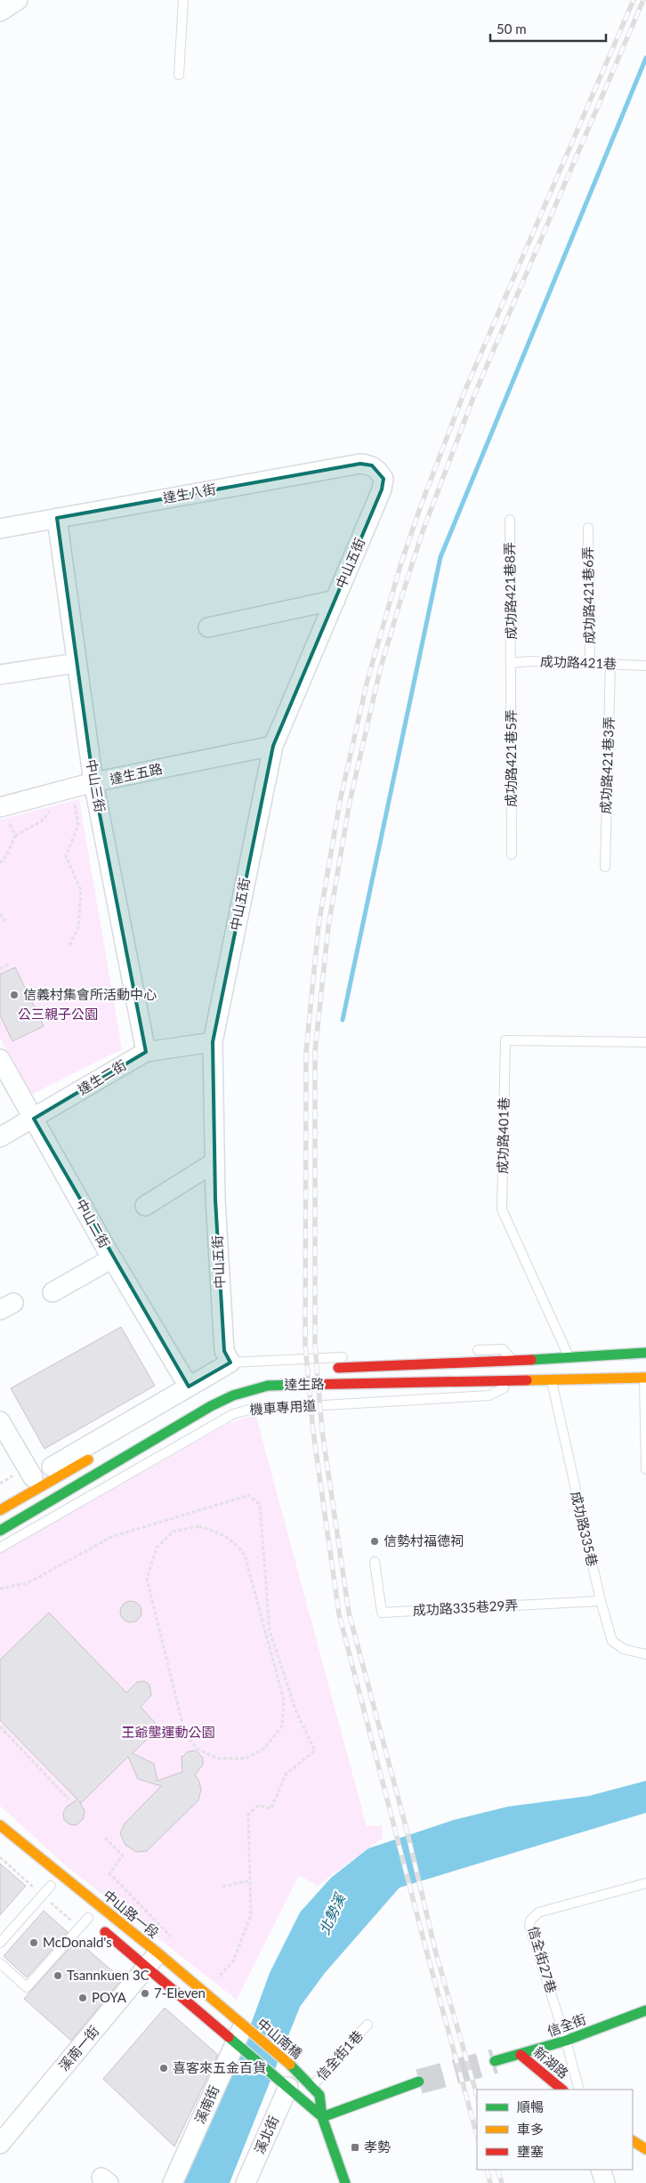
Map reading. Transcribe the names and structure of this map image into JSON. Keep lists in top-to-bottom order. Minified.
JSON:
{"streets":{"street":["達生八街","中山五街","達生五路","中山三街","達生二街","中山二街","達生路","中山路一段","信全街","中山南橋","溪南一街","新湖路","溪南街","溪北街"],"lane":["成功路421巷8弄","成功路421巷6弄","成功路421巷","成功路421巷5弄","成功路421巷3弄","成功路401巷","機車專用道","成功路335巷","成功路335巷29弄","信全街27巷","信全街1巷"]},"crossings":[["達生八街","中山五街"],["達生八街","中山三街"],["中山五街","達生五路"],["中山五街","達生二街"],["成功路421巷8弄","成功路421巷"],["成功路421巷8弄","成功路421巷5弄"],["成功路421巷6弄","成功路421巷"],["成功路421巷","成功路421巷5弄"],["成功路421巷","成功路421巷3弄"],["達生五路","中山三街"],["中山三街","達生二街"],["達生二街","中山二街"],["成功路401巷","達生路"],["達生路","機車專用道"],["達生路","成功路335巷"],["成功路335巷","成功路335巷29弄"],["中山路一段","中山南橋"],["中山路一段","溪南一街"],["中山路一段","溪南街"],["信全街27巷","信全街"],["信全街","新湖路"],["中山南橋","溪南街"],["中山南橋","溪北街"]],"water":["北勢溪"],"parks":["公三親子公園","王爺壟運動公園"],"places":{"other":["信義村集會所活動中心","信勢村福德祠","McDonald's","Tsannkuen 3C","7-Eleven","POYA","喜客來五金百貨"],"transit":["孝勢"]},"legend":["順暢","車多","壅塞"],"scale_bar":"50 m"}
